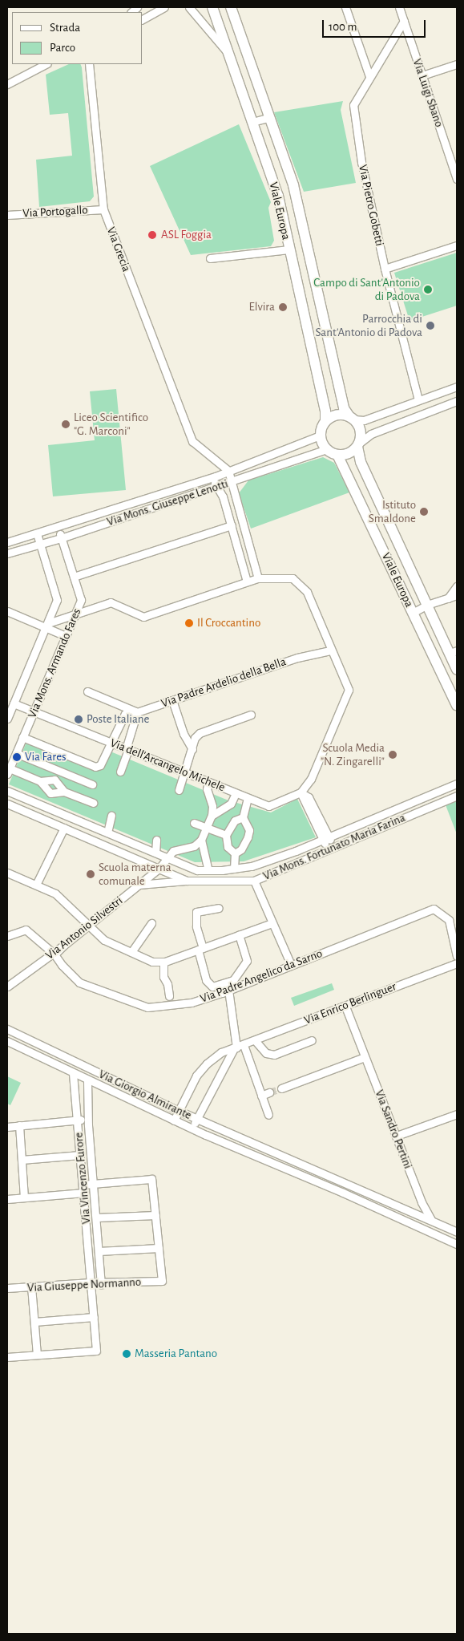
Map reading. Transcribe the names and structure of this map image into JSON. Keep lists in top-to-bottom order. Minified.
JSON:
{"streets":{"street":["Via Luigi Sbano","Via Pietro Gobetti","Viale Europa","Via Portogallo","Via Grecia","Via Mons. Giuseppe Lenotti","Via Mons. Armando Fares","Via Padre Ardelio della Bella","Via dell'Arcangelo Michele","Via Mons. Fortunato Maria Farina","Via Antonio Silvestri","Via Padre Angelico da Sarno","Via Enrico Berlinguer","Via Giorgio Almirante","Via Sandro Pertini","Via Vincenzo Furore","Via Giuseppe Normanno"]},"crossings":[["Via Luigi Sbano","Via Pietro Gobetti"],["Viale Europa","Via Mons. Giuseppe Lenotti"],["Via Portogallo","Via Grecia"],["Via Mons. Giuseppe Lenotti","Via Mons. Armando Fares"],["Via Mons. Armando Fares","Via dell'Arcangelo Michele"],["Via Padre Ardelio della Bella","Via dell'Arcangelo Michele"],["Via Mons. Fortunato Maria Farina","Via Antonio Silvestri"],["Via Antonio Silvestri","Via Padre Angelico da Sarno"],["Via Enrico Berlinguer","Via Giorgio Almirante"],["Via Enrico Berlinguer","Via Sandro Pertini"],["Via Giorgio Almirante","Via Vincenzo Furore"],["Via Vincenzo Furore","Via Giuseppe Normanno"]],"places":["ASL Foggia","Campo di Sant'Antonio di Padova","Elvira","Parrocchia di Sant'Antonio di Padova","Liceo Scientifico \"G. Marconi\"","Istituto Smaldone","Il Croccantino","Poste Italiane","Scuola Media \"N. Zingarelli\"","Via Fares","Scuola materna comunale","Masseria Pantano"],"legend":["Strada","Parco"],"scale_bar":"100 m"}
